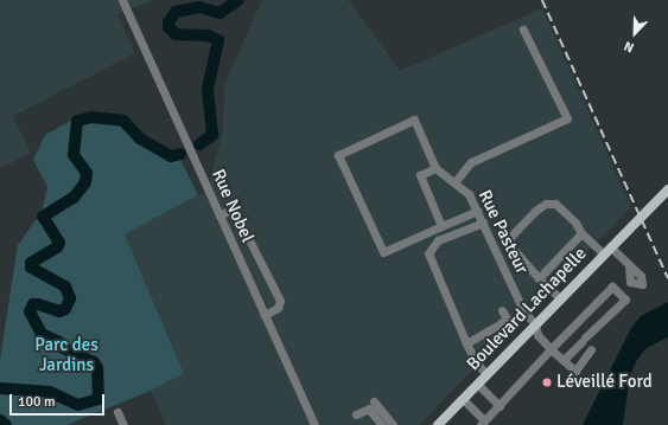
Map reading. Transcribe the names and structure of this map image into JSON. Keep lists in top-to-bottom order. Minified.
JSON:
{"streets":{"main road":["Boulevard Lachapelle"],"street":["Rue Nobel","Rue Pasteur"]},"crossings":[["Rue Pasteur","Boulevard Lachapelle"]],"parks":["Parc des Jardins"],"places":["Léveillé Ford"],"scale_bar":"100 m","north":"bottom left"}
